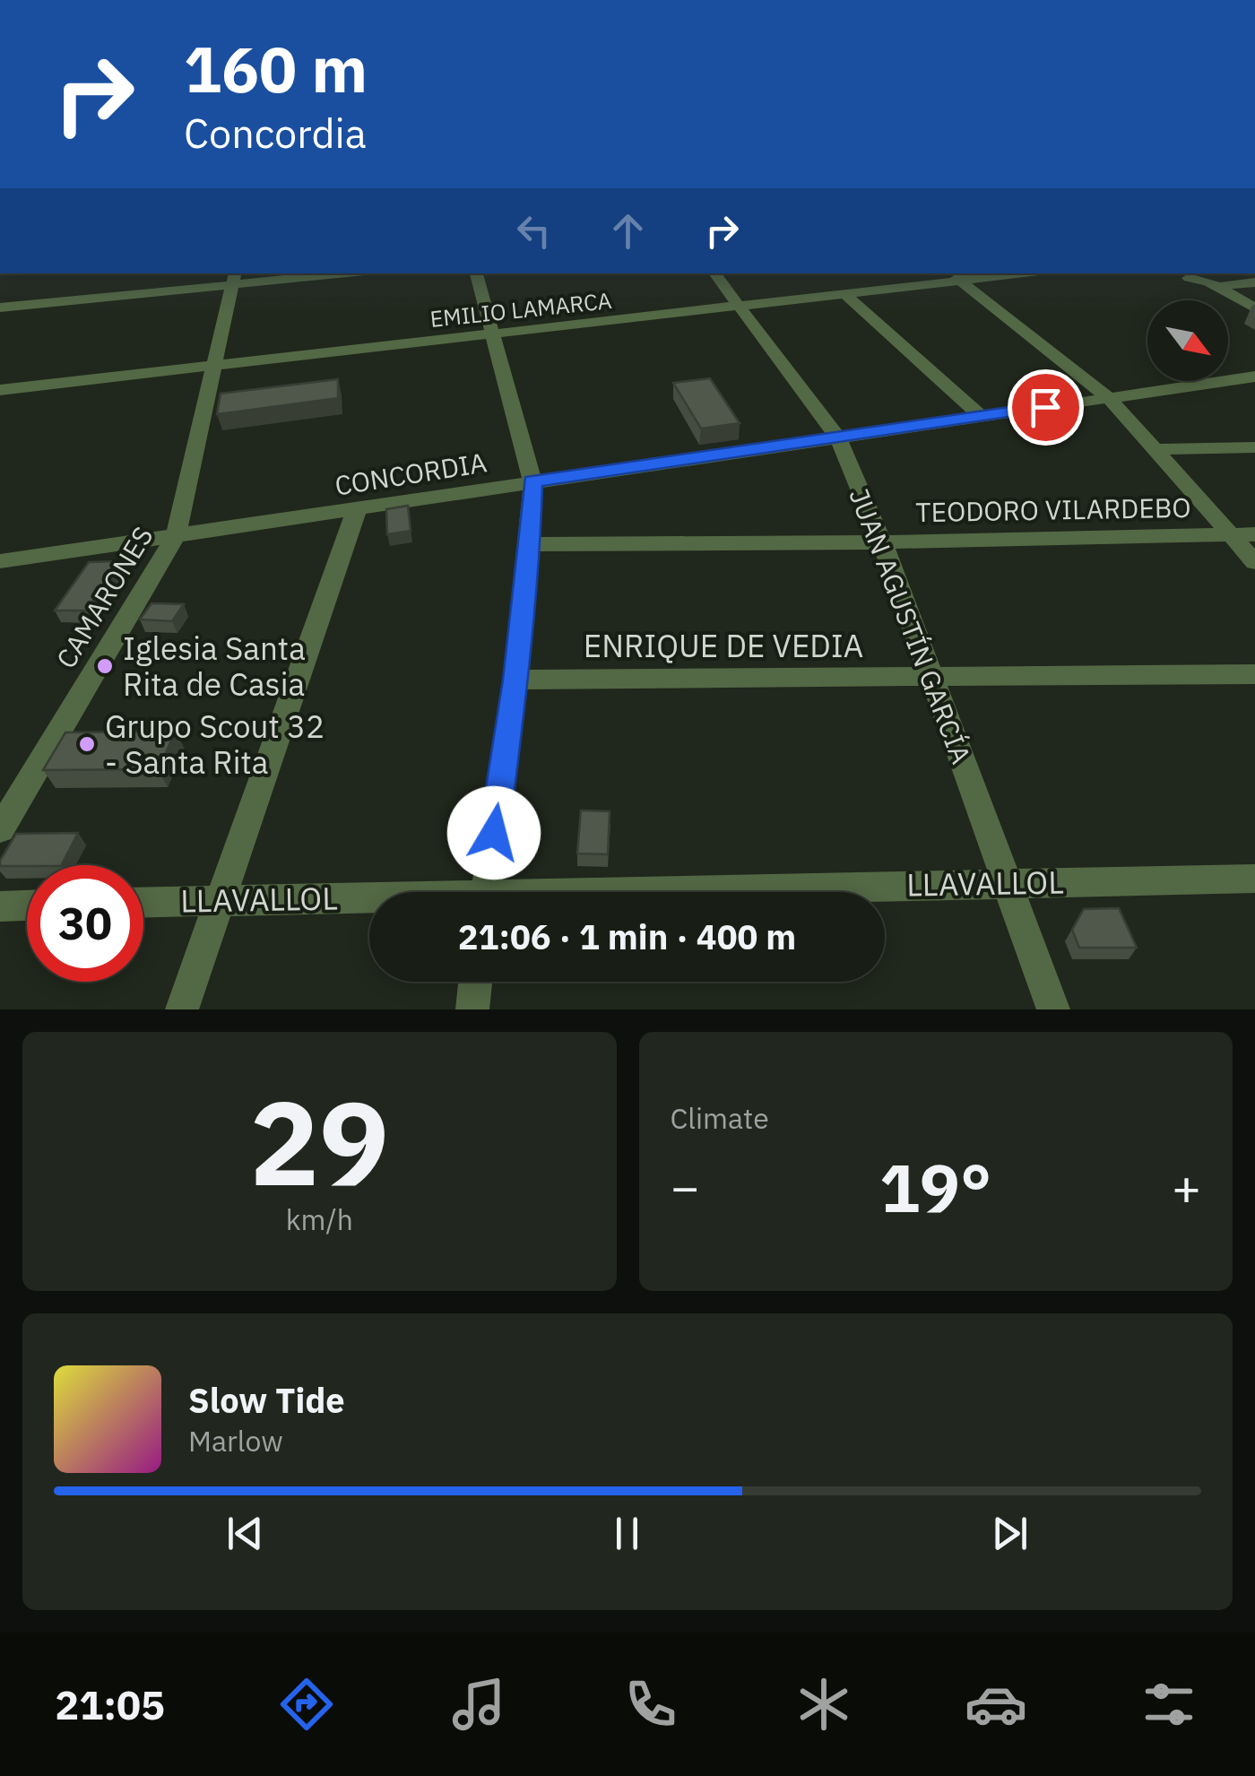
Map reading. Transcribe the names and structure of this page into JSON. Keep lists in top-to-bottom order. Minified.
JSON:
{"streets":{"street":["EMILIO LAMARCA","CONCORDIA","TEODORO VILARDEBO","CAMARONES","JUAN AGUSTÍN GARCÍA","ENRIQUE DE VEDIA","LLAVALLOL"]},"crossings":[["EMILIO LAMARCA","CAMARONES"],["EMILIO LAMARCA","JUAN AGUSTÍN GARCÍA"],["CONCORDIA","CAMARONES"],["CONCORDIA","JUAN AGUSTÍN GARCÍA"],["TEODORO VILARDEBO","JUAN AGUSTÍN GARCÍA"],["JUAN AGUSTÍN GARCÍA","ENRIQUE DE VEDIA"],["JUAN AGUSTÍN GARCÍA","LLAVALLOL"]],"places":["Iglesia Santa Rita de Casia","Grupo Scout 32 - Santa Rita"],"north":"bottom right","page":{"turn":["160 m","Concordia"],"limit":"30","trip":"21:06 · 1 min · 400 m","tile":[["29","km/h"],"Climate"],"heat":["−","19°","+"],"song":["Slow Tide","Marlow"],"tabs":"21:05"}}
